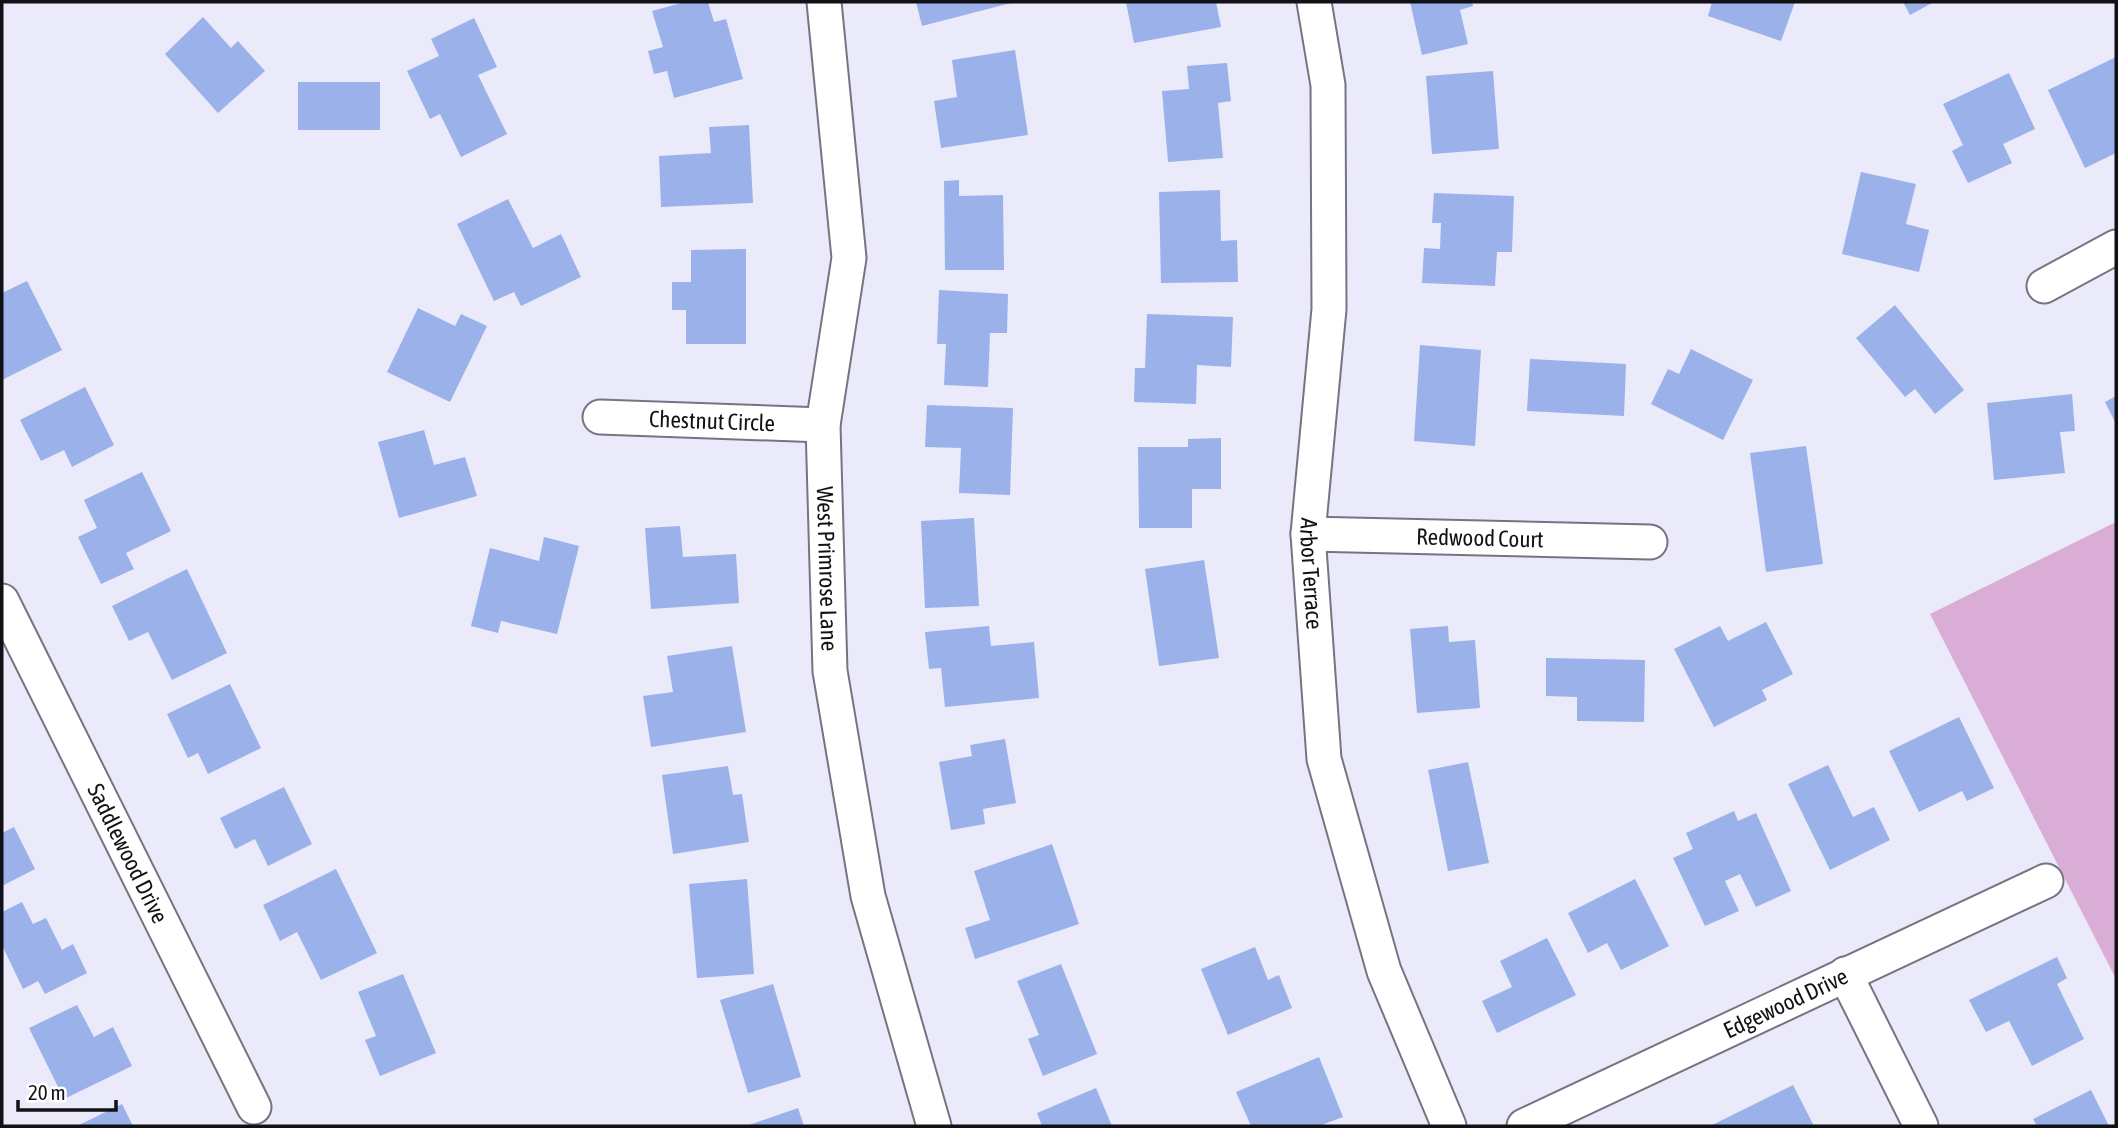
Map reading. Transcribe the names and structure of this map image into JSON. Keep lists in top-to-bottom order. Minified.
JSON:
{"streets":{"street":["Chestnut Circle","Redwood Court","West Primrose Lane","Arbor Terrace","Saddlewood Drive","Edgewood Drive"]},"crossings":[["Chestnut Circle","West Primrose Lane"],["Redwood Court","Arbor Terrace"]],"scale_bar":"20 m"}
